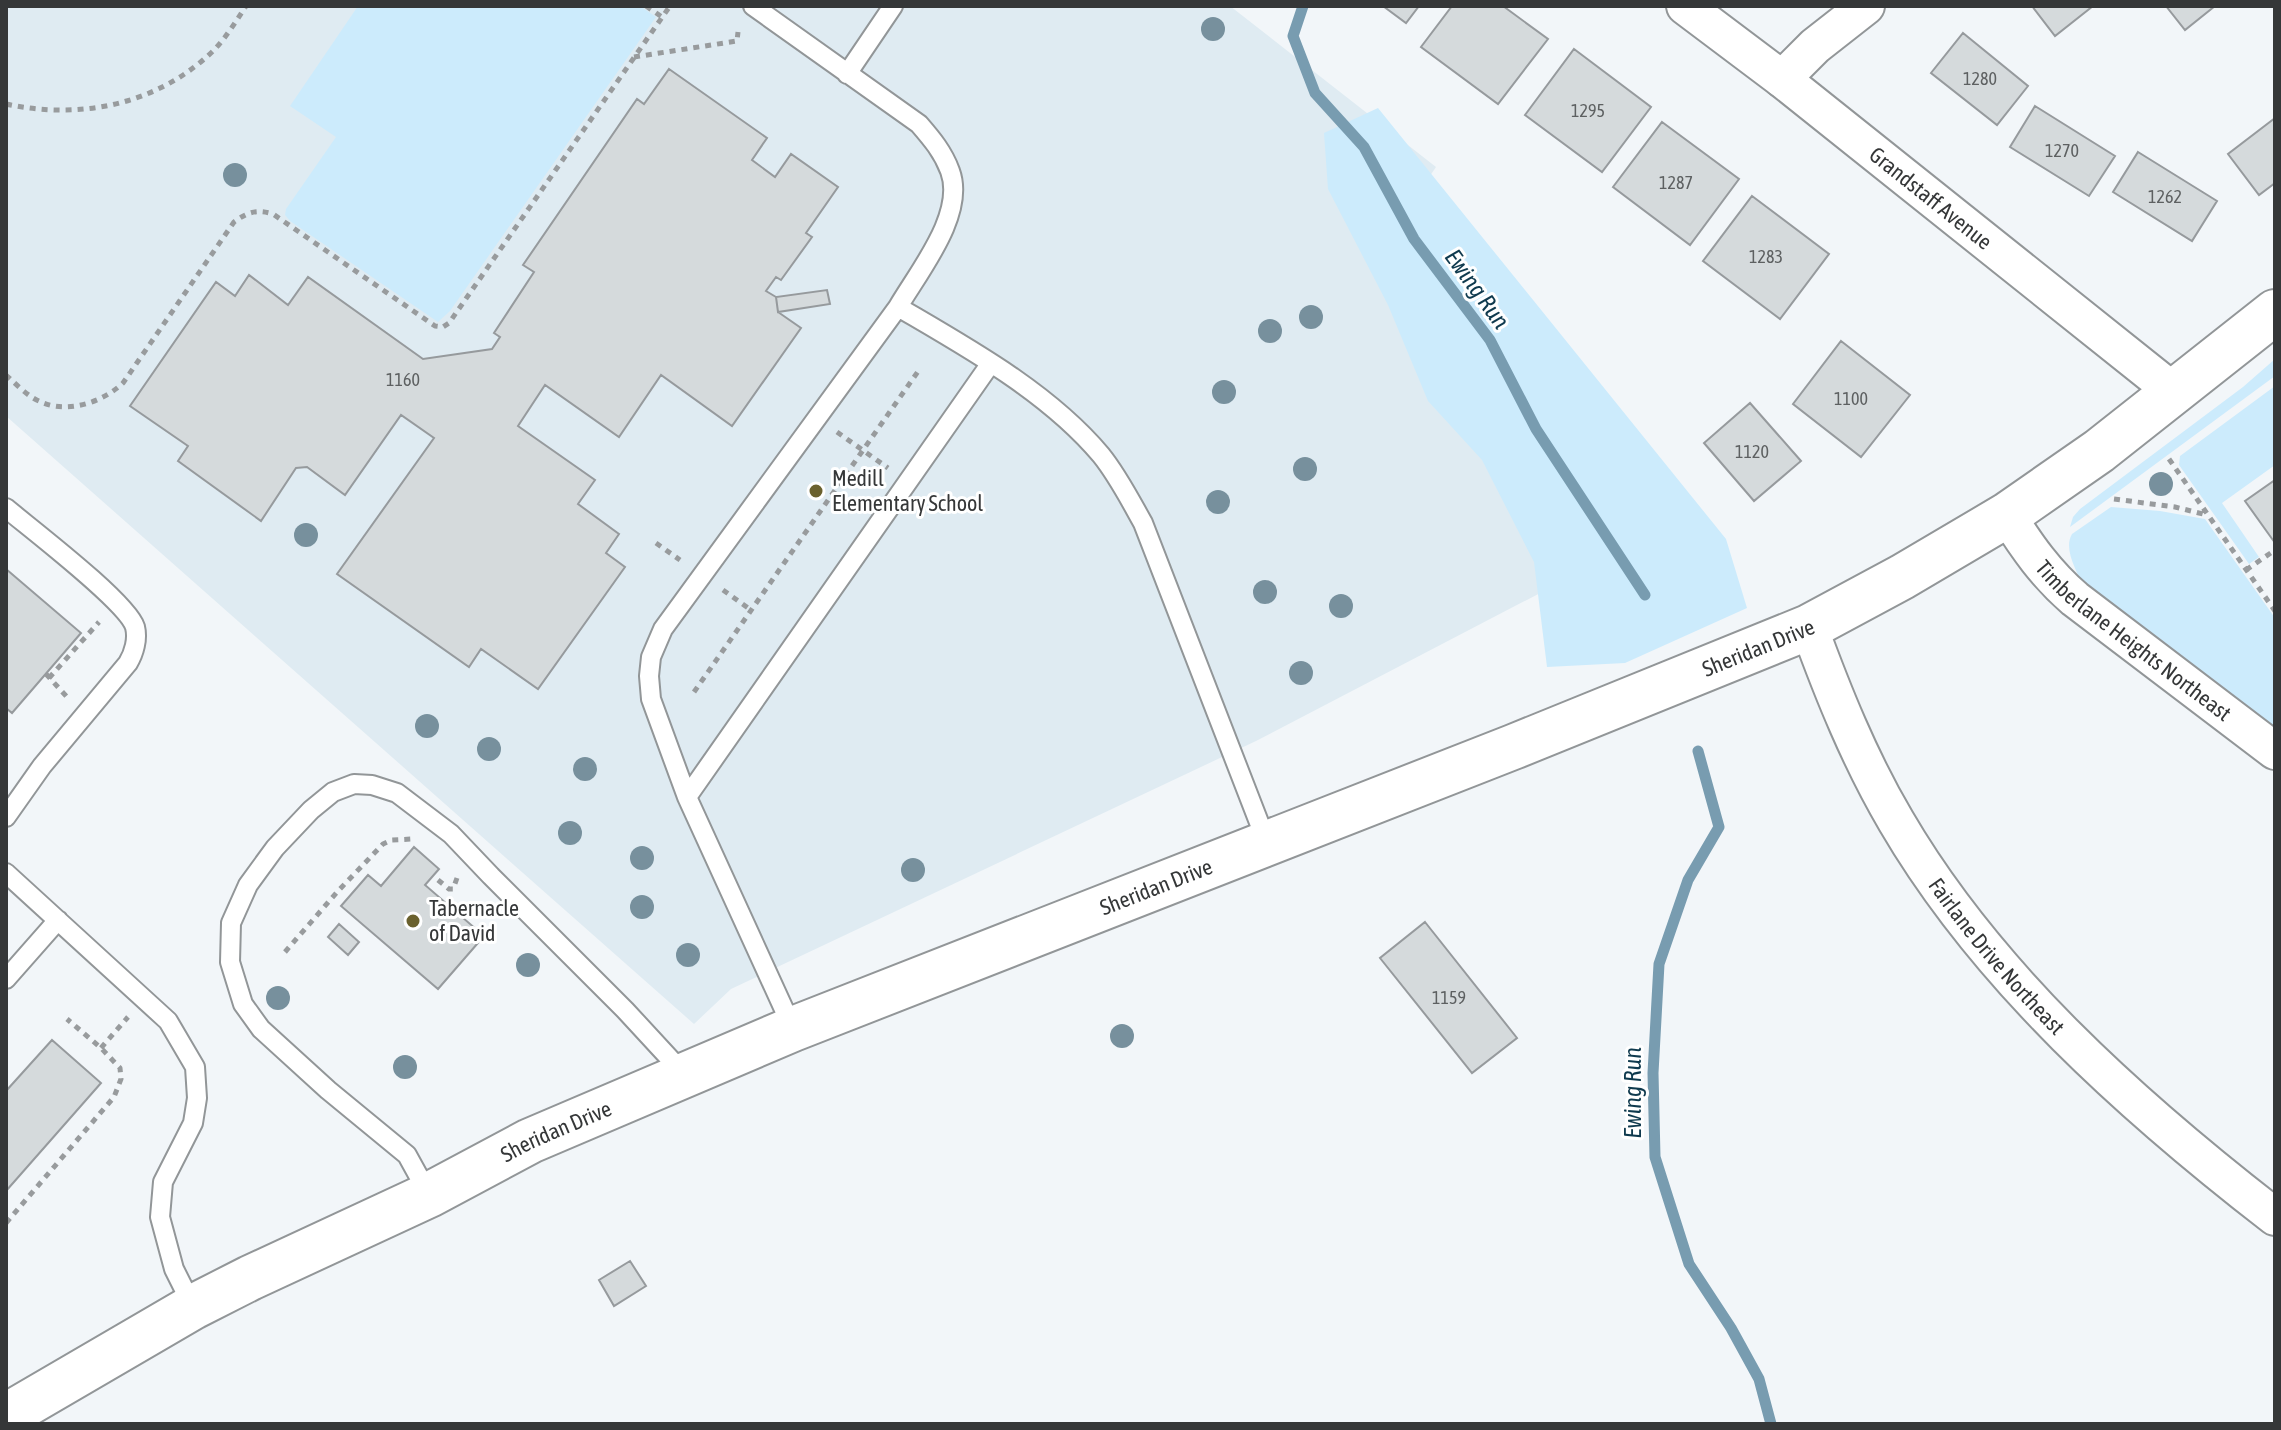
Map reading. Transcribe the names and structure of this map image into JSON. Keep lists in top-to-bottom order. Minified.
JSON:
{"streets":{"street":["Grandstaff Avenue","Timberlane Heights Northeast","Sheridan Drive","Fairlane Drive Northeast"]},"crossings":[["Grandstaff Avenue","Sheridan Drive"],["Timberlane Heights Northeast","Sheridan Drive"],["Sheridan Drive","Fairlane Drive Northeast"]],"water":["Ewing Run"],"places":["Medill Elementary School","Tabernacle of David"],"house_numbers":["1280","1295","1270","1287","1262","1283","1160","1100","1120","1159"]}
